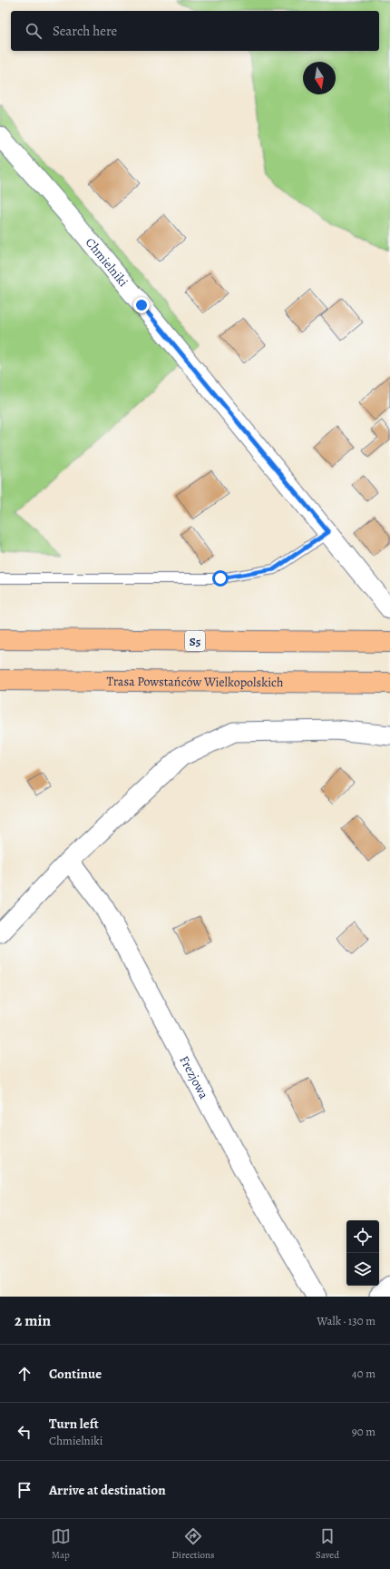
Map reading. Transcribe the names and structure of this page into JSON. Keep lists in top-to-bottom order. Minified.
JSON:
{"streets":{"highway":["S5","Trasa Powstańców Wielkopolskich"],"street":["Chmielniki","Frezjowa"]},"north":"bottom","page":{"search":"Search here","heading":["2 min","Walk · 130 m"],"list":[["Continue","40 m"],["Turn left","Chmielniki","90 m"],"Arrive at destination"],"nav":["Map","Directions","Saved"]}}
